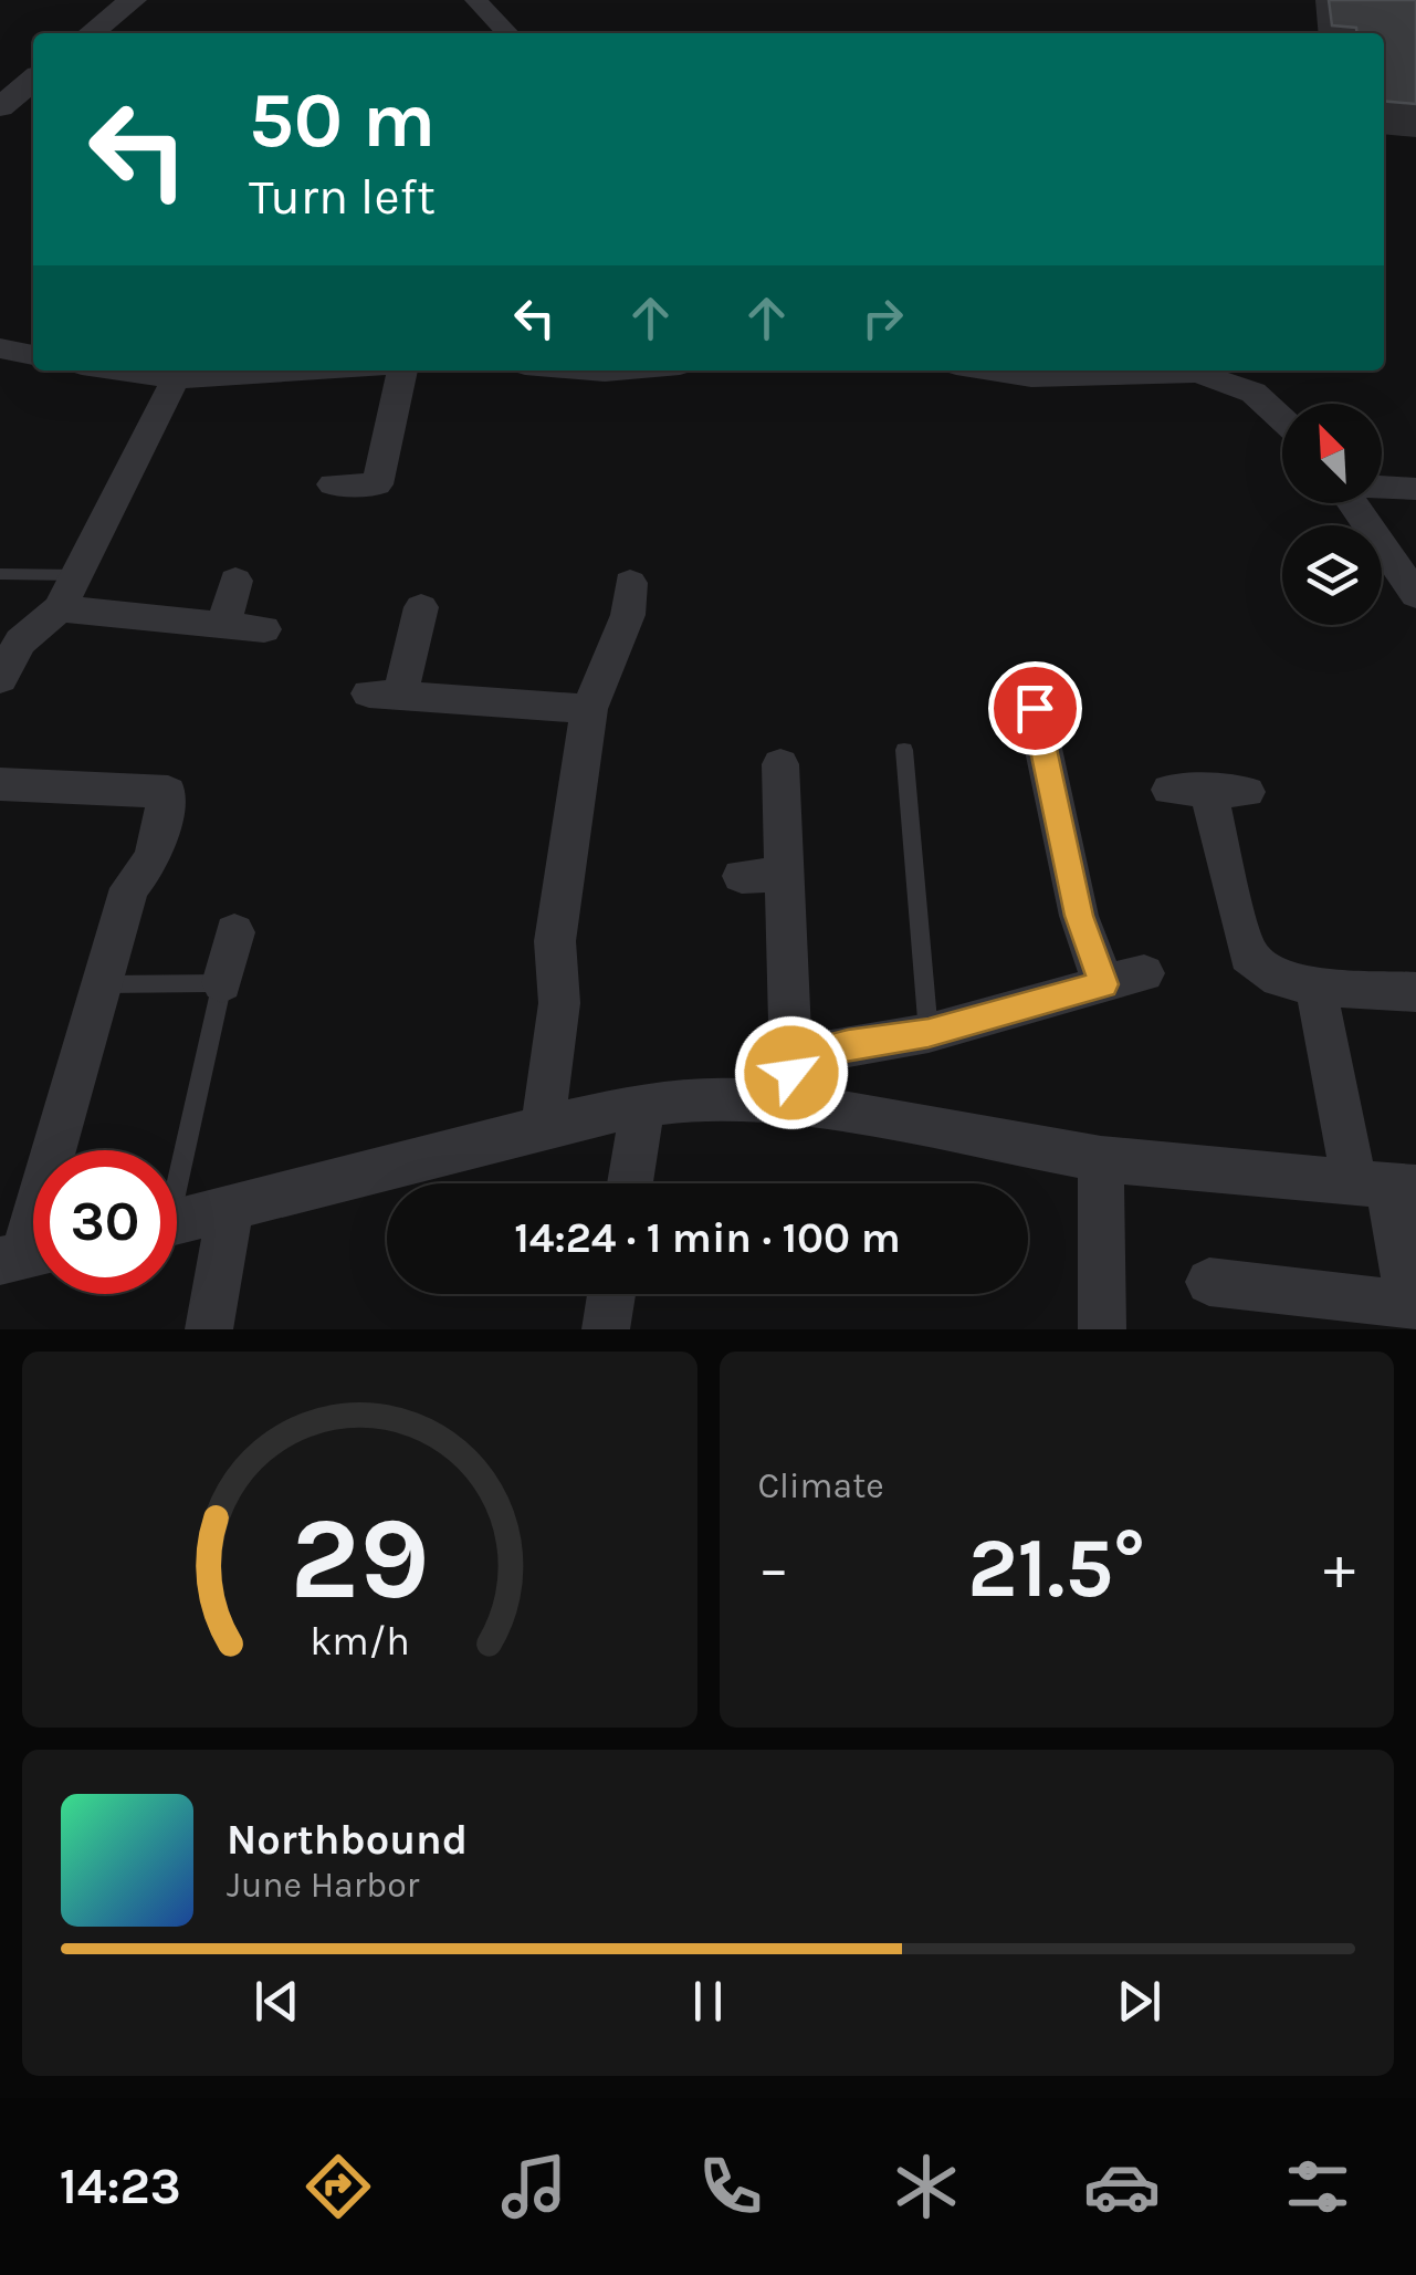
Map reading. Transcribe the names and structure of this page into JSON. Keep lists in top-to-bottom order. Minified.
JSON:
{"north":"top left","page":{"turn":["50 m","Turn left"],"limit":"30","trip":"14:24 · 1 min · 100 m","tile":"Climate","heat":["−","21.5°","+"],"song":["Northbound","June Harbor"],"tabs":"14:23","gauge":["29","km/h"]}}
